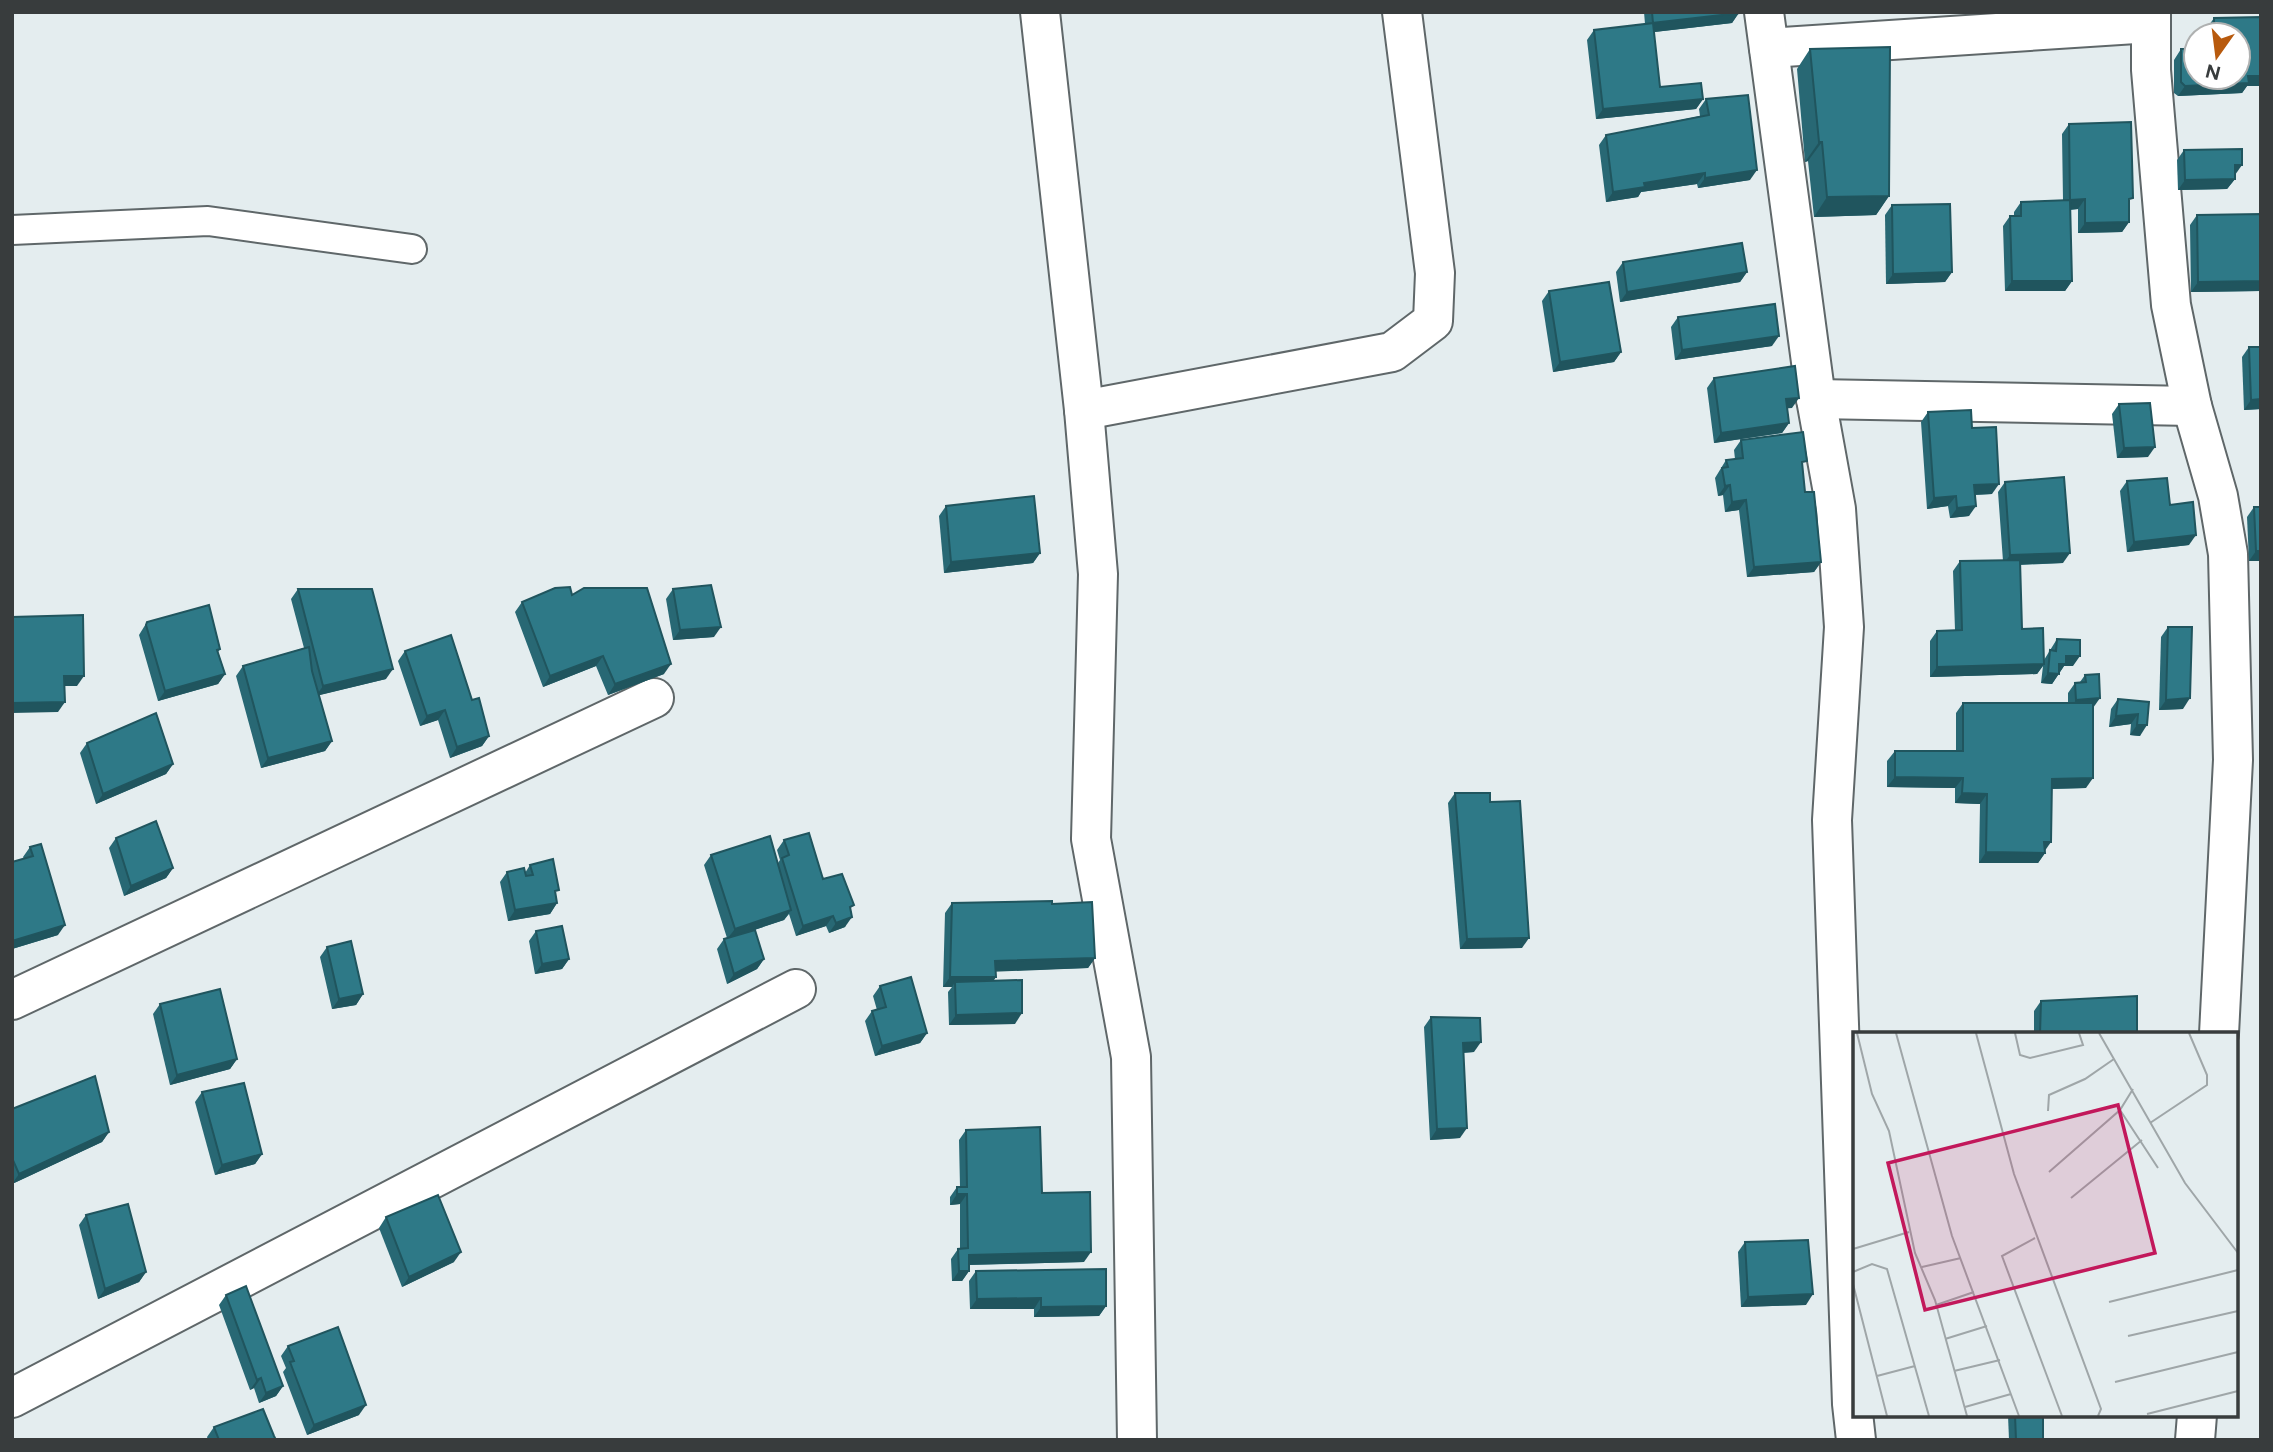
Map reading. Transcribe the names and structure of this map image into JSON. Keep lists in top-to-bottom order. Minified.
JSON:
{"north":"bottom"}
